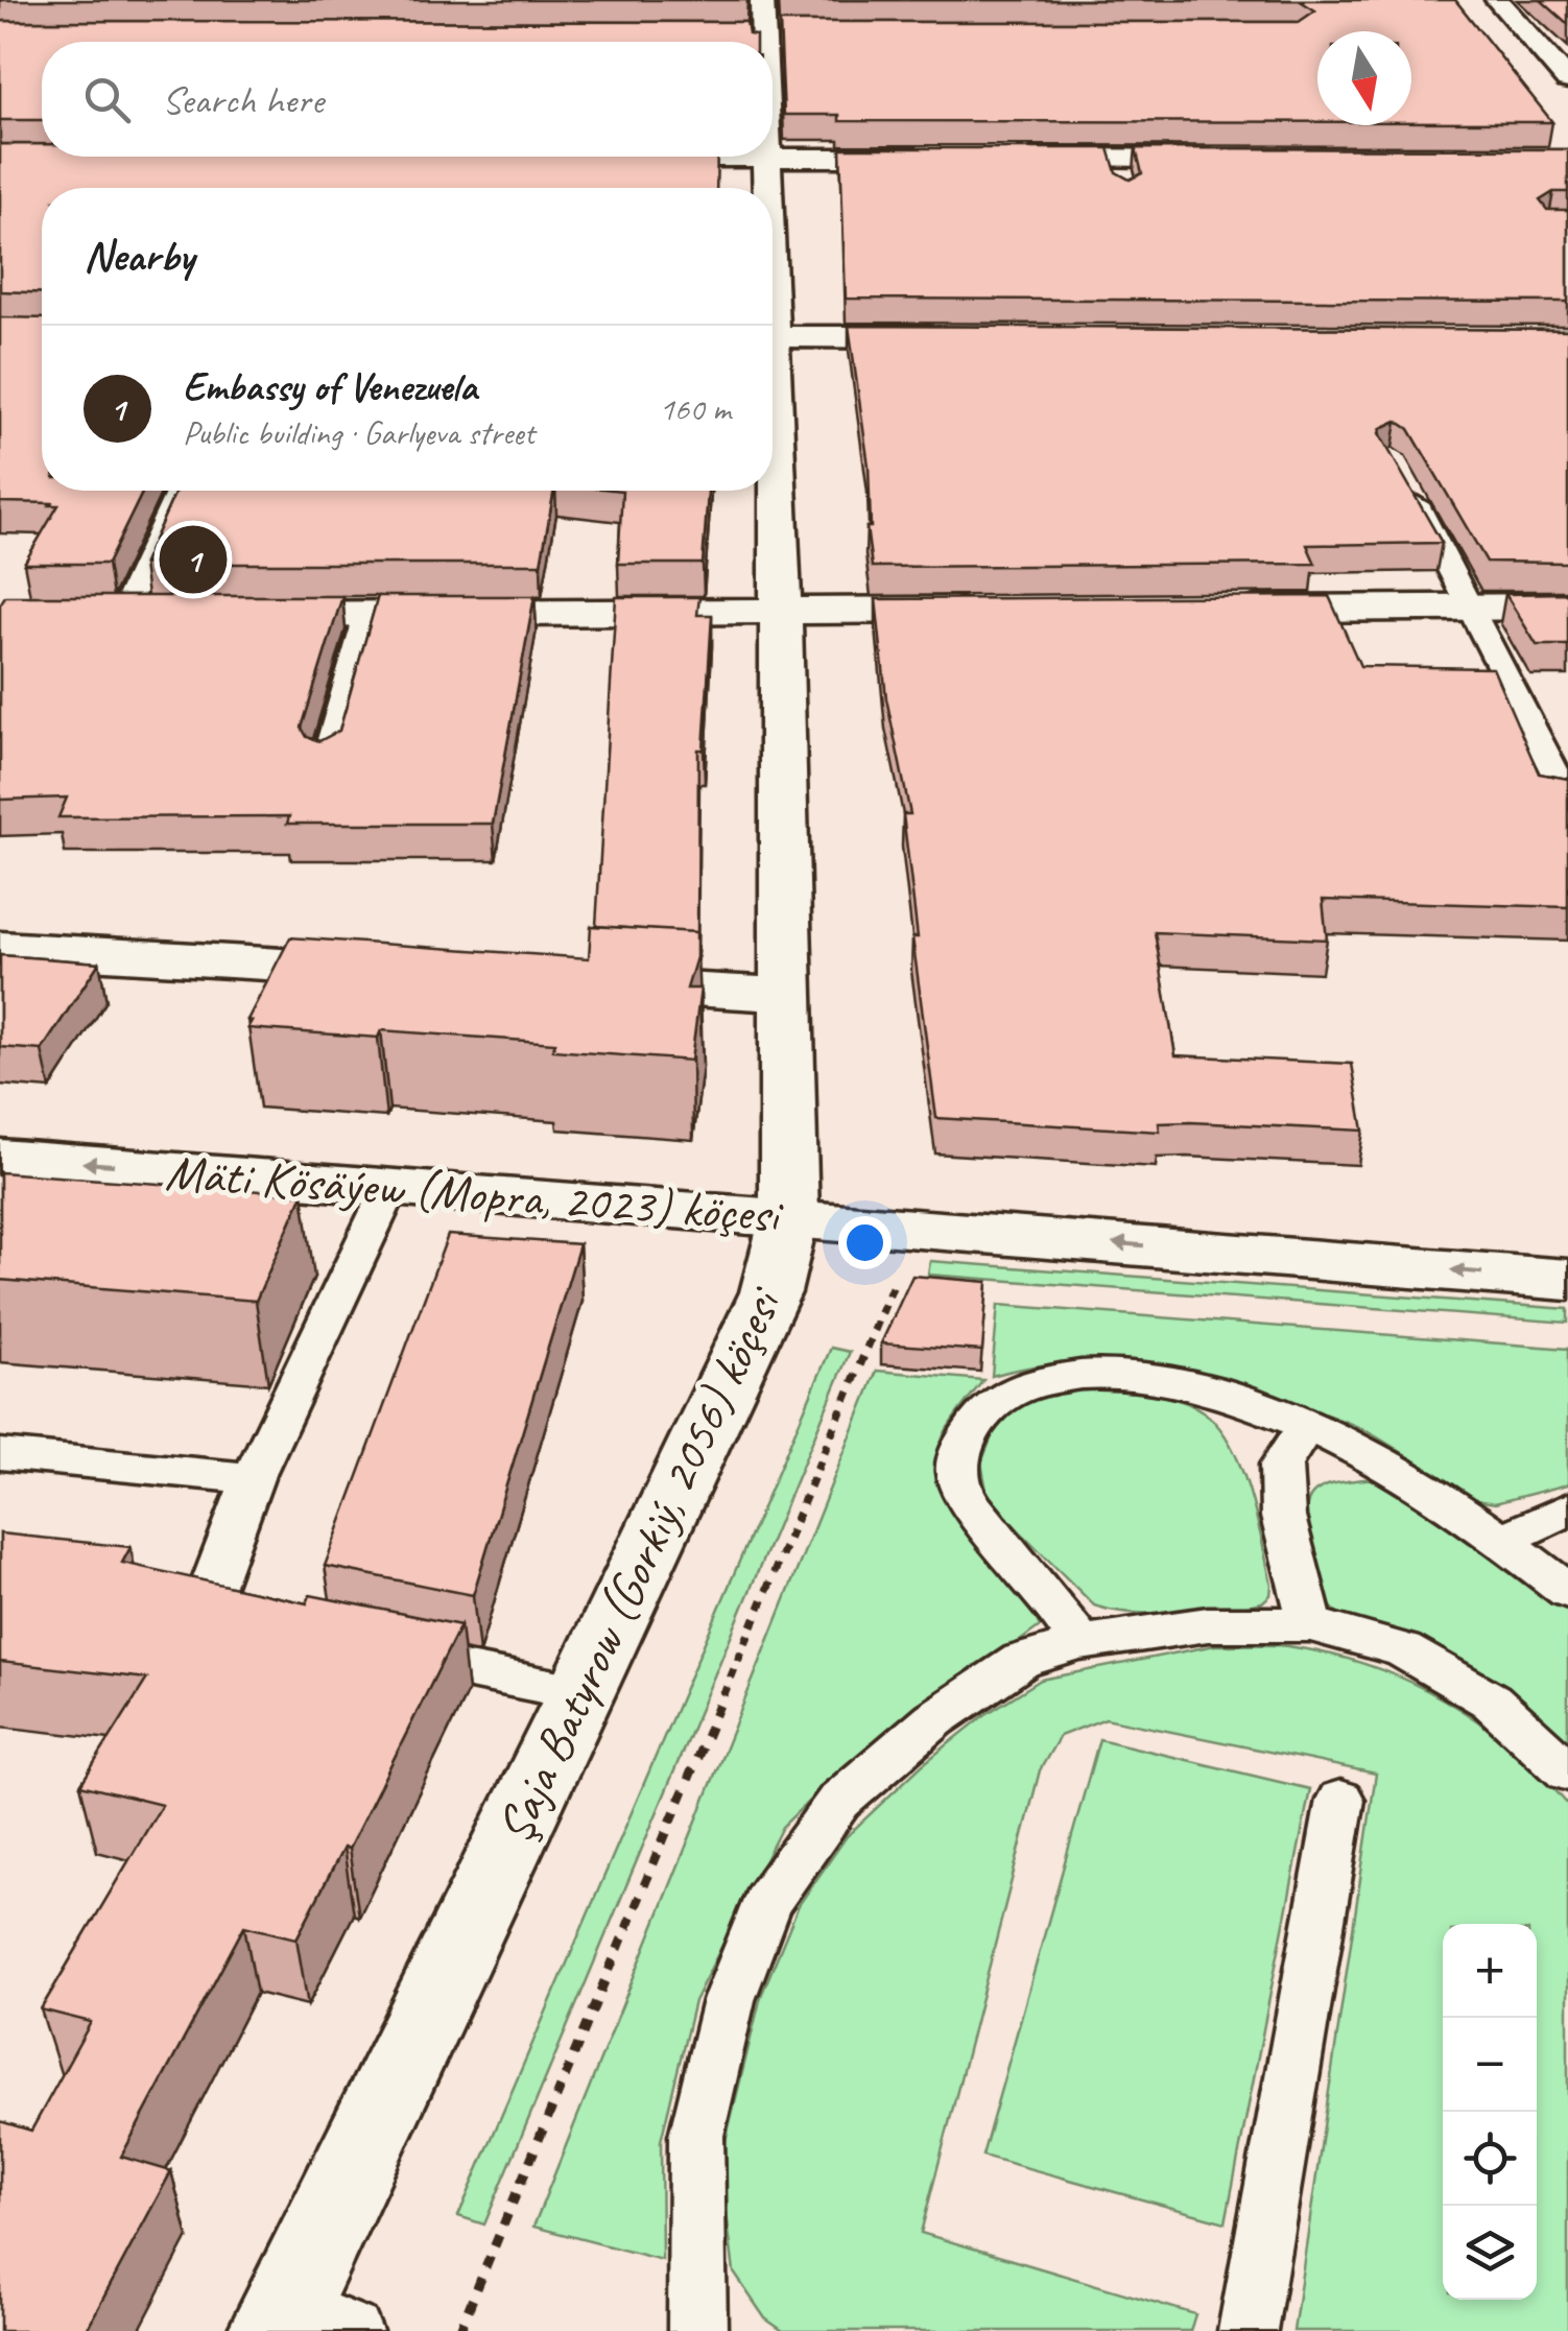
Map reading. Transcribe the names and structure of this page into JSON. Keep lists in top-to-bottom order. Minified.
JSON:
{"streets":{"street":["Mäti Kösäýew (Mopra, 2023) köçesi","Şaja Batyrow (Gorkiý, 2056) köçesi"]},"crossings":[["Mäti Kösäýew (Mopra, 2023) köçesi","Şaja Batyrow (Gorkiý, 2056) köçesi"]],"north":"bottom","page":{"search":"Search here","heading":"Nearby","list":[{"mark":"1","name":"Embassy of Venezuela","note":"Public building · Garlyeva street","value":"160 m"}],"pins":"1","map_buttons":["+","−"]}}
